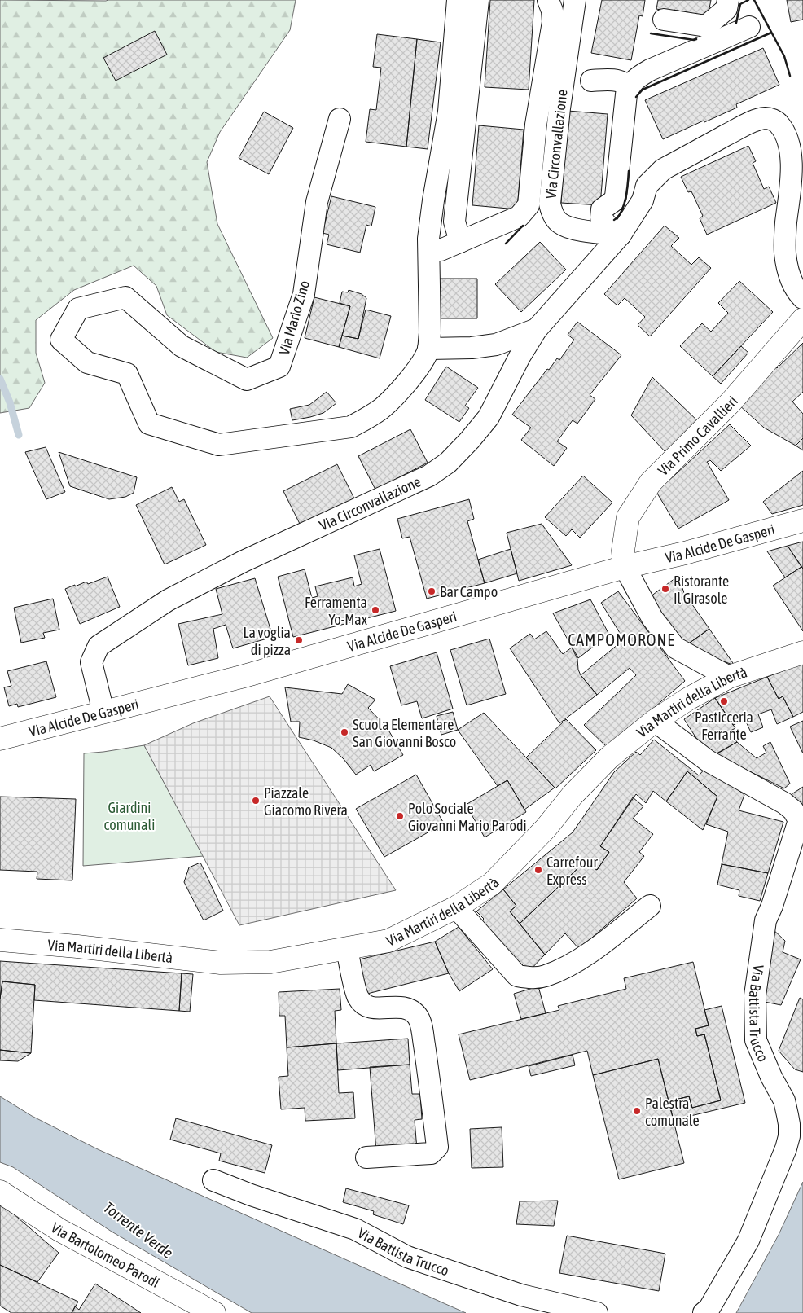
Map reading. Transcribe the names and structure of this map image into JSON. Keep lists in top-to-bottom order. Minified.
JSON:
{"streets":{"main road":["Via Primo Cavallieri","Via Alcide De Gasperi","Via Martiri della Libertà","Via Bartolomeo Parodi"],"street":["Via Circonvallazione","Via Mario Zino","Via Battista Trucco"]},"crossings":[["Via Circonvallazione","Via Alcide De Gasperi"],["Via Primo Cavallieri","Via Alcide De Gasperi"],["Via Martiri della Libertà","Via Battista Trucco"]],"districts":["CAMPOMORONE"],"water":["Torrente Verde"],"parks":["Giardini comunali"],"places":["Ristorante Il Girasole","Bar Campo","Ferramenta Yo-Max","La voglia di pizza","Pasticceria Ferrante","Scuola Elementare San Giovanni Bosco","Piazzale Giacomo Rivera","Polo Sociale Giovanni Mario Parodi","Carrefour Express","Palestra comunale"]}
